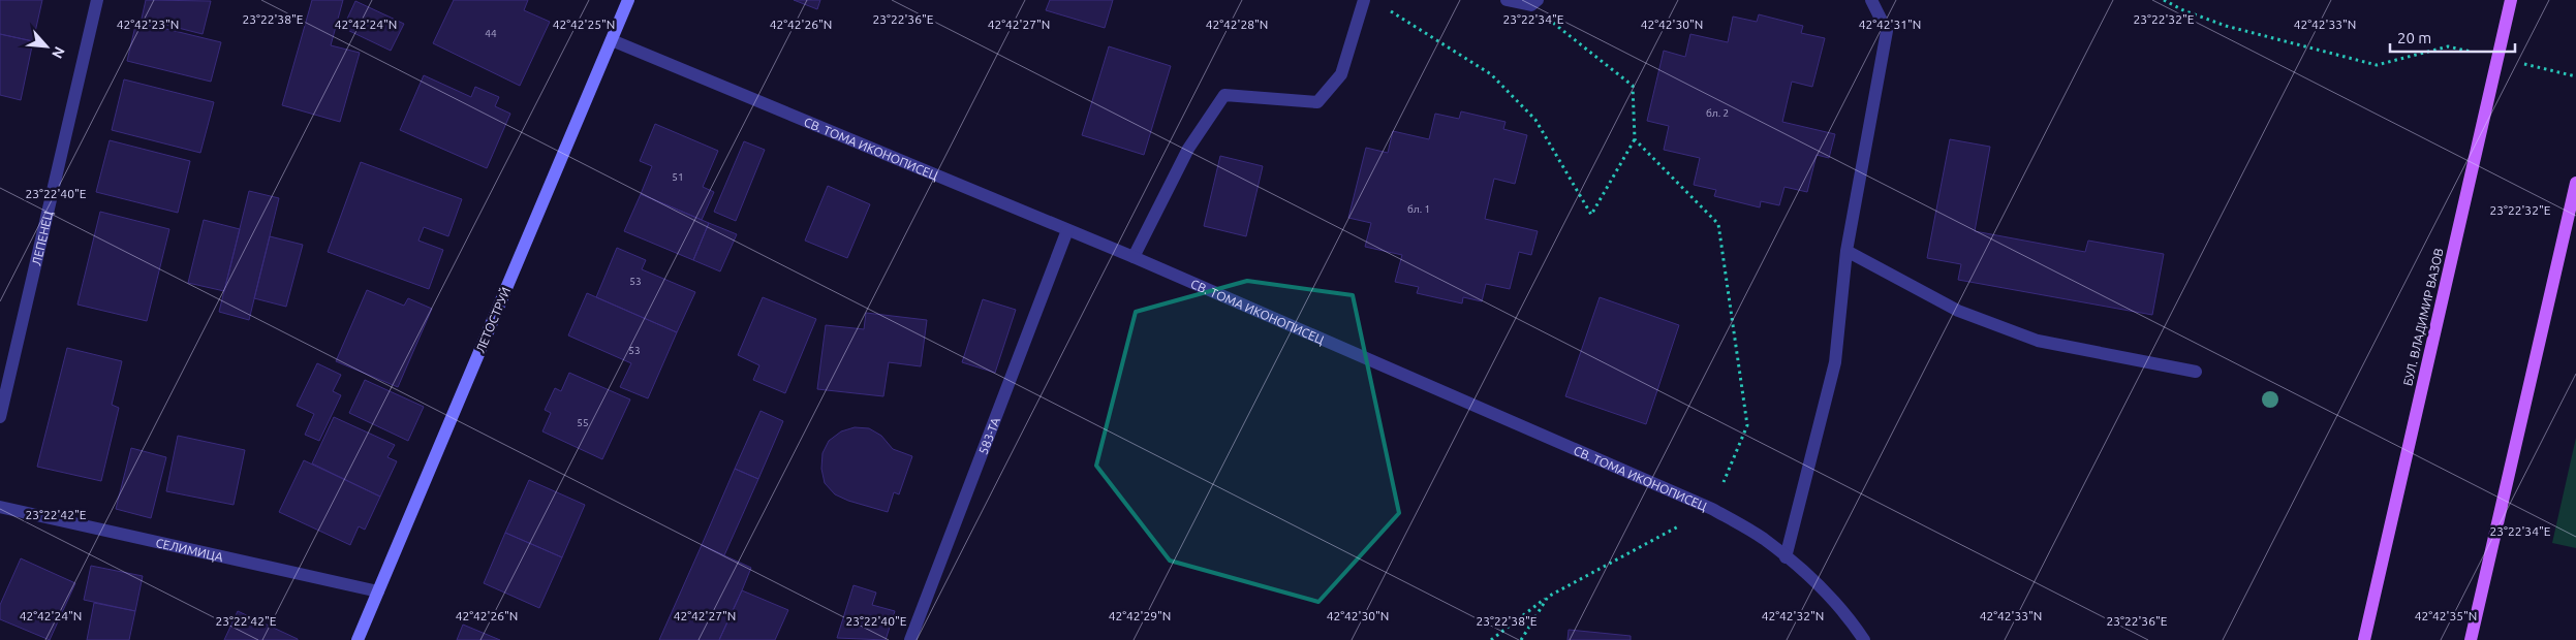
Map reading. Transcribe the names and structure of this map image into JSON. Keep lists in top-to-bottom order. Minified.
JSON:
{"streets":{"main road":["БУЛ. ВЛАДИМИР ВАЗОВ"],"street":["СВ. ТОМА ИКОНОПИСЕЦ","ЛЕПЕНЕЦ","ЛЕТОСТРУЙ","583-ТА","СЕЛИМИЦА"]},"crossings":[["СВ. ТОМА ИКОНОПИСЕЦ","ЛЕТОСТРУЙ"],["СВ. ТОМА ИКОНОПИСЕЦ","583-ТА"],["ЛЕТОСТРУЙ","СЕЛИМИЦА"]],"house_numbers":["44","бл. 2","51","бл. 1","53","53","55"],"scale_bar":"20 m","north":"bottom right","coordinates":["23°22'34\"E","23°22'32\"E","23°22'38\"E","23°22'36\"E","42°42'23\"N","42°42'24\"N","42°42'25\"N","42°42'26\"N","42°42'27\"N","42°42'28\"N","42°42'30\"N","42°42'31\"N","42°42'33\"N","23°22'40\"E","23°22'42\"E","42°42'29\"N","42°42'32\"N","42°42'35\"N"]}
